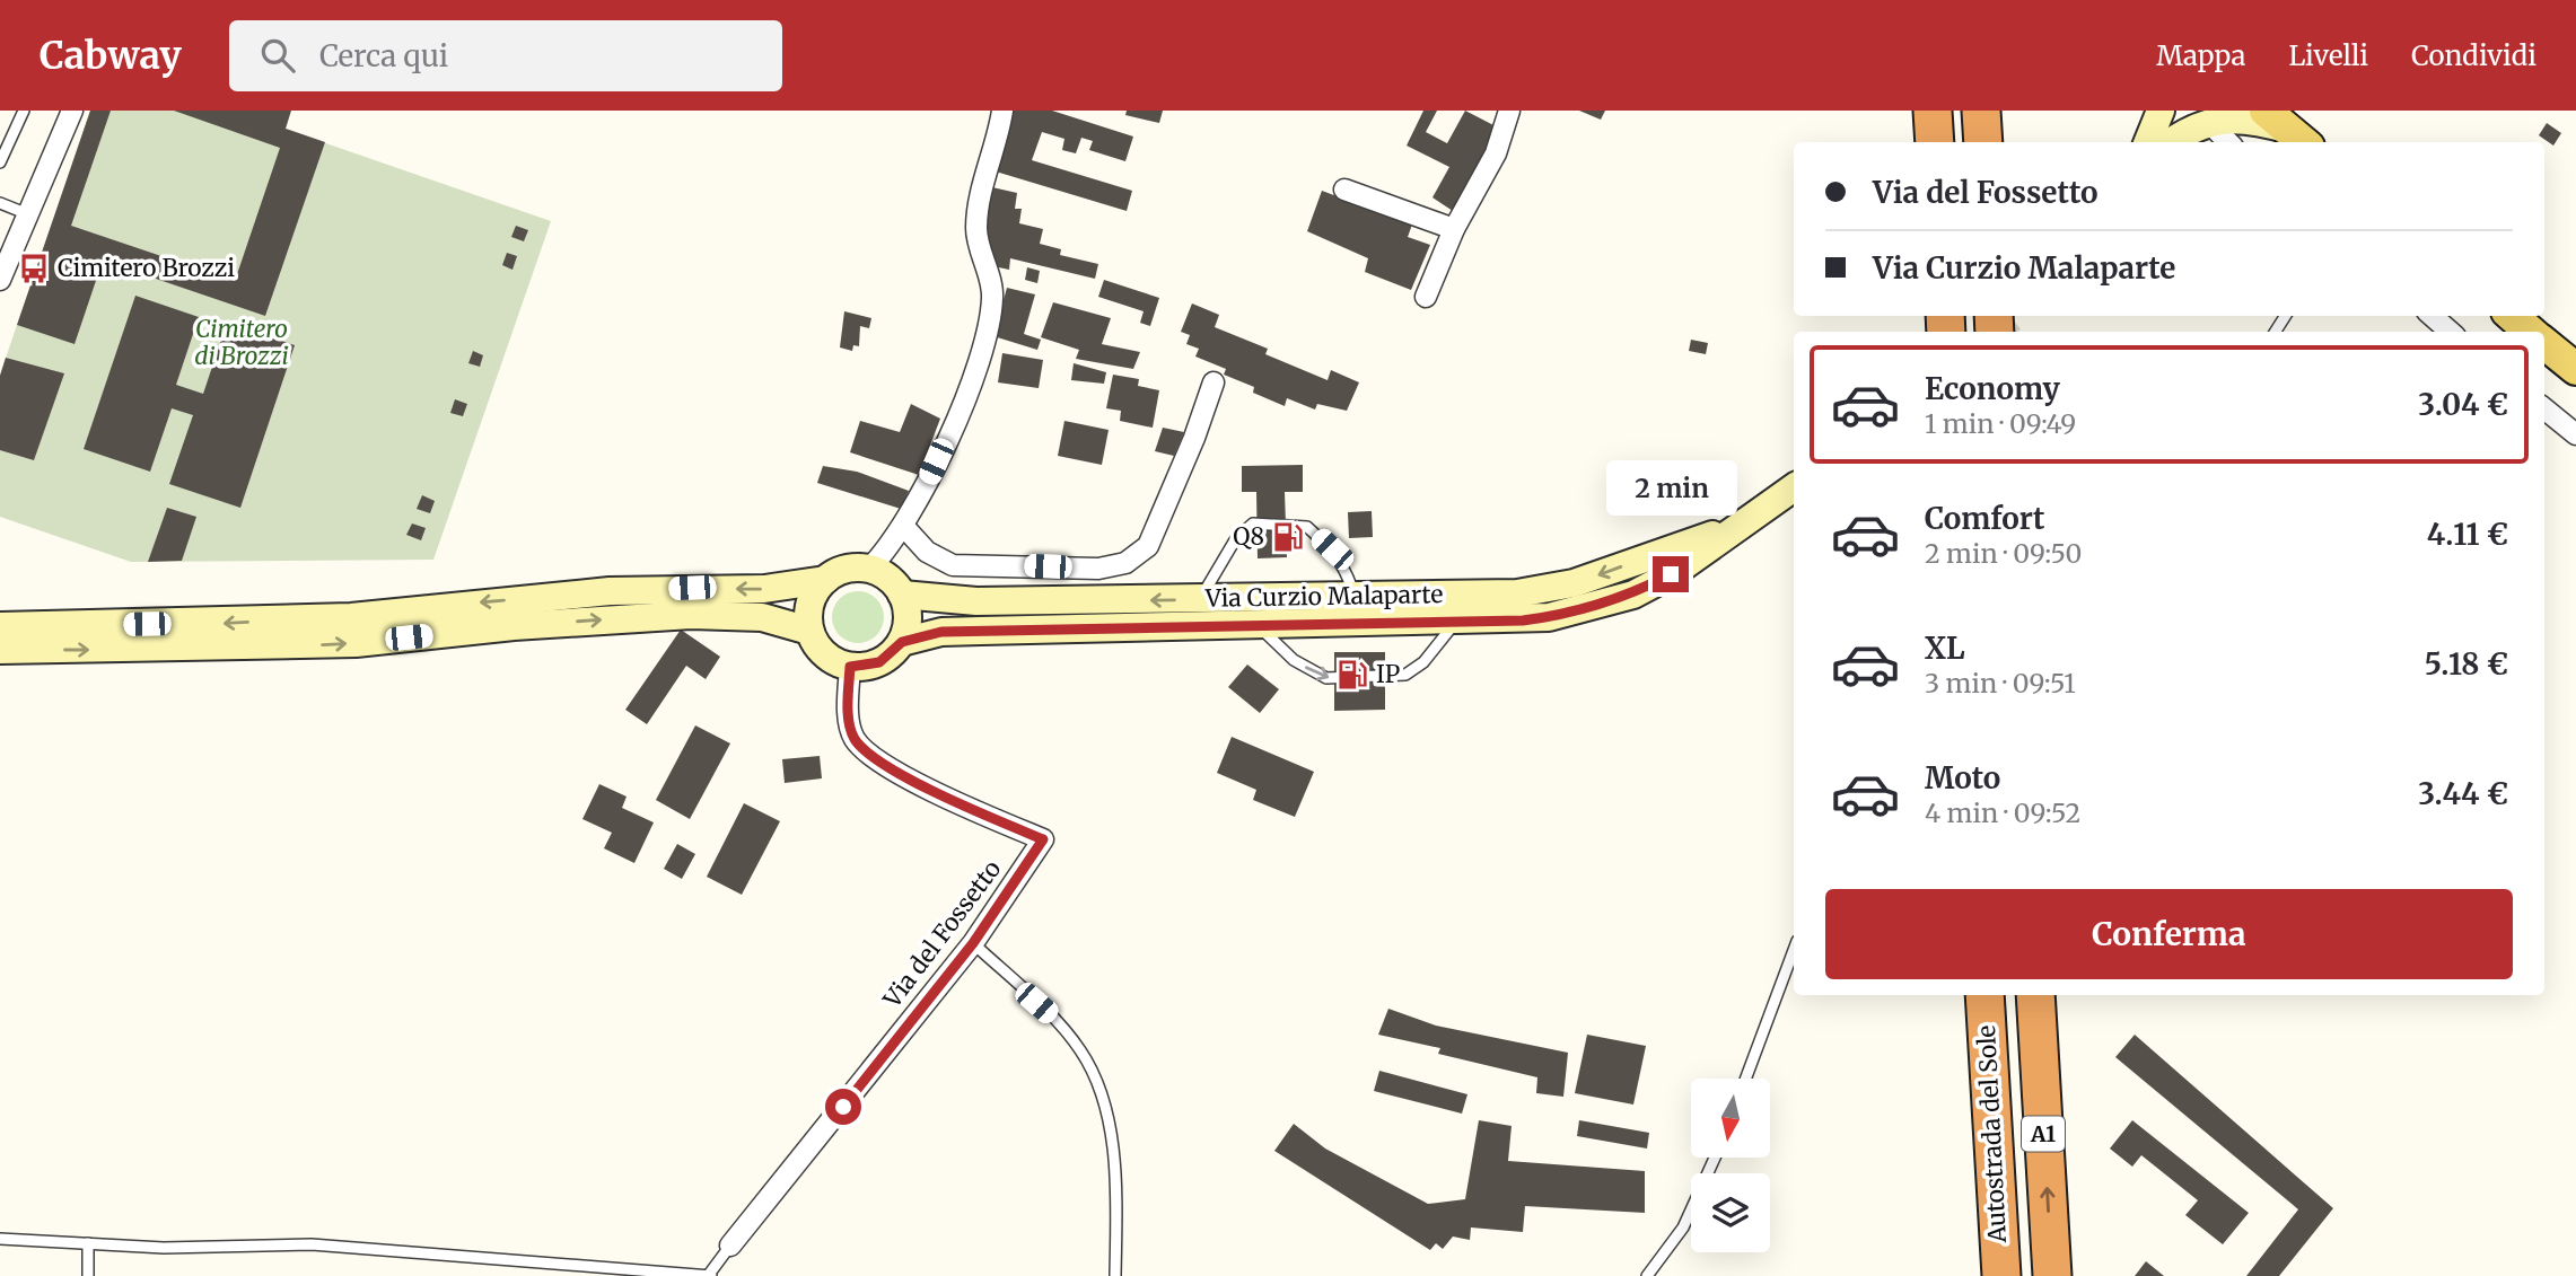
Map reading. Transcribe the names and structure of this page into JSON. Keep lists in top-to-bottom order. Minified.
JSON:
{"streets":{"highway":["Autostrada del Sole","A1"],"street":["Via Curzio Malaparte","Via del Fossetto"]},"crossings":[["Via Curzio Malaparte","Via del Fossetto"]],"parks":["Cimitero di Brozzi"],"places":{"bus stop":["Cimitero Brozzi"],"fuel station":["Q8","IP"]},"north":"bottom","page":{"header":"Cabway","search":"Cerca qui","nav":["Mappa","Livelli","Condividi"],"banner":["Via del Fossetto","Via Curzio Malaparte"],"list":[{"name":"Economy","note":"1 min · 09:49","value":"3.04 €"},{"name":"Comfort","note":"2 min · 09:50","value":"4.11 €"},{"name":"XL","note":"3 min · 09:51","value":"5.18 €"},{"name":"Moto","note":"4 min · 09:52","value":"3.44 €"}],"bubble":"2 min","buttons":"Conferma"}}
